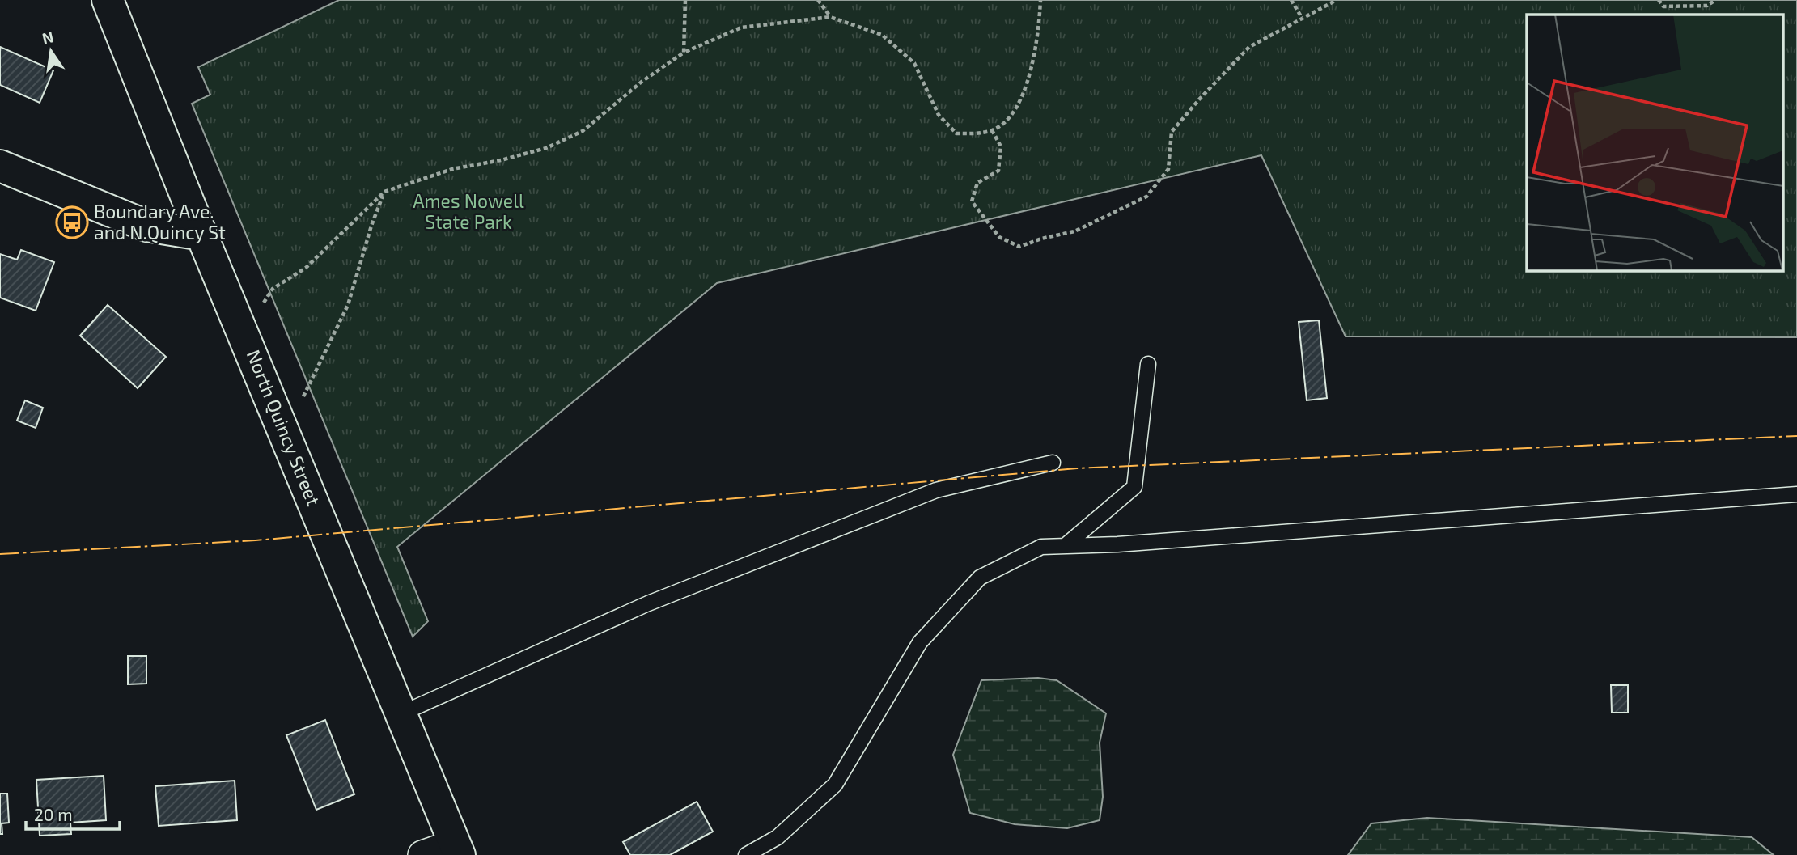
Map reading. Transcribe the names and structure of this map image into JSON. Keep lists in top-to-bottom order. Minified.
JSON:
{"streets":{"main road":["North Quincy Street"]},"parks":["Ames Nowell State Park"],"places":{"bus stop":["Boundary Ave. and N.Quincy St"]},"scale_bar":"20 m","north":"top"}
